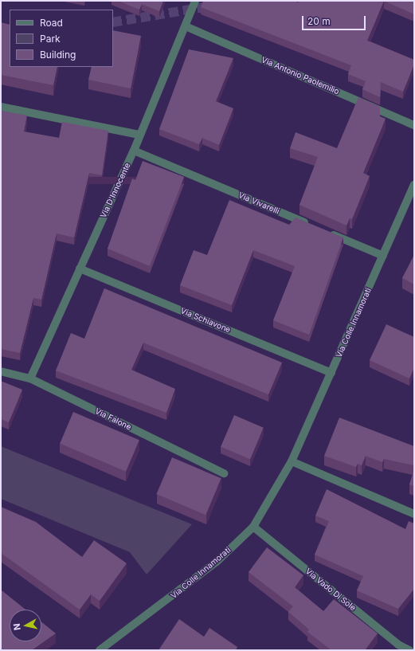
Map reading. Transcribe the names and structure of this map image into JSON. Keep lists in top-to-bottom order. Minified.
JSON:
{"streets":{"street":["Via Antonio Paolemilio","Via D'Innocente","Via Vivarelli","Via Schiavone","Via Colle Innamorati","Via Falone","Via Vado Di Sole"]},"crossings":[["Via Antonio Paolemilio","Via D'Innocente"],["Via D'Innocente","Via Vivarelli"],["Via D'Innocente","Via Schiavone"],["Via D'Innocente","Via Falone"],["Via Schiavone","Via Colle Innamorati"],["Via Colle Innamorati","Via Vado Di Sole"]],"legend":["Road","Park","Building"],"scale_bar":"20 m","north":"left"}
